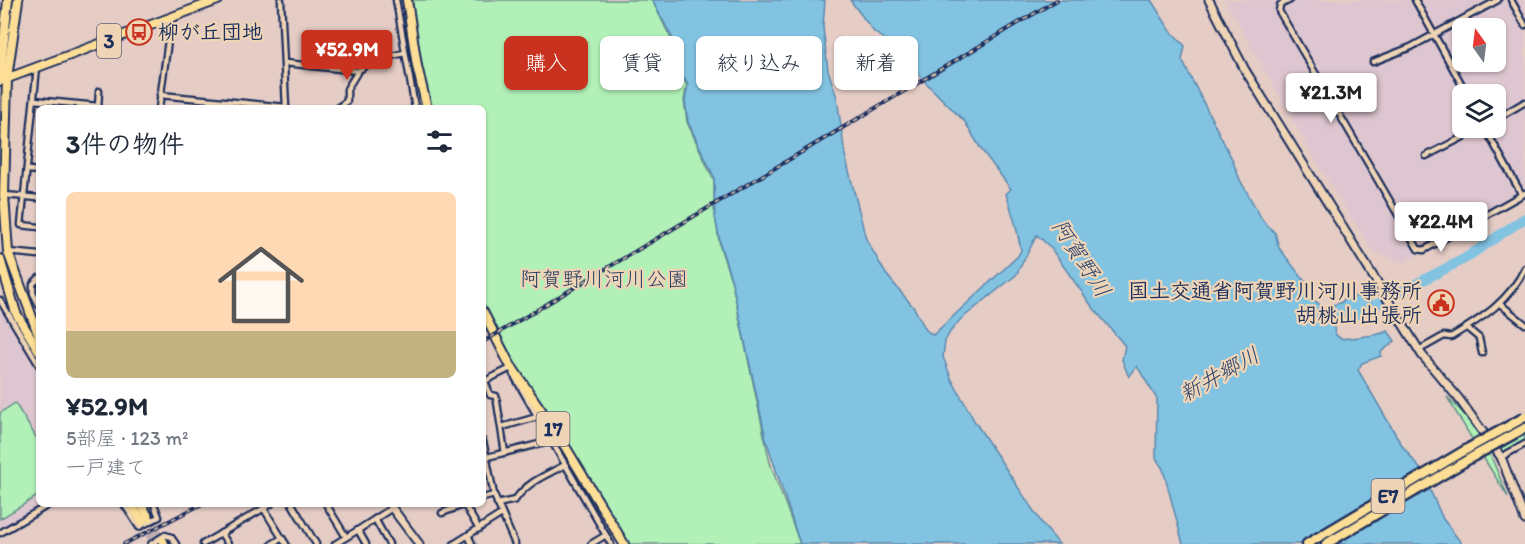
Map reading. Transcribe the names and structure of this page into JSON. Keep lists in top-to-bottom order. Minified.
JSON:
{"streets":{"highway":["E7"],"main road":["3","17"]},"water":["阿賀野川","新井郷川"],"parks":["阿賀野川河川公園"],"places":{"bus stop":["柳が丘団地"],"public building":["国土交通省阿賀野川河川事務所 胡桃山出張所"]},"north":"top","page":{"price":["¥52.9M","¥21.3M","¥22.4M"],"chip":["購入","賃貸","絞り込み","新着"],"heading":"3件の物件","list":[{"name":"¥52.9M","note":"5部屋 · 123 m² · 一戸建て"}]}}
